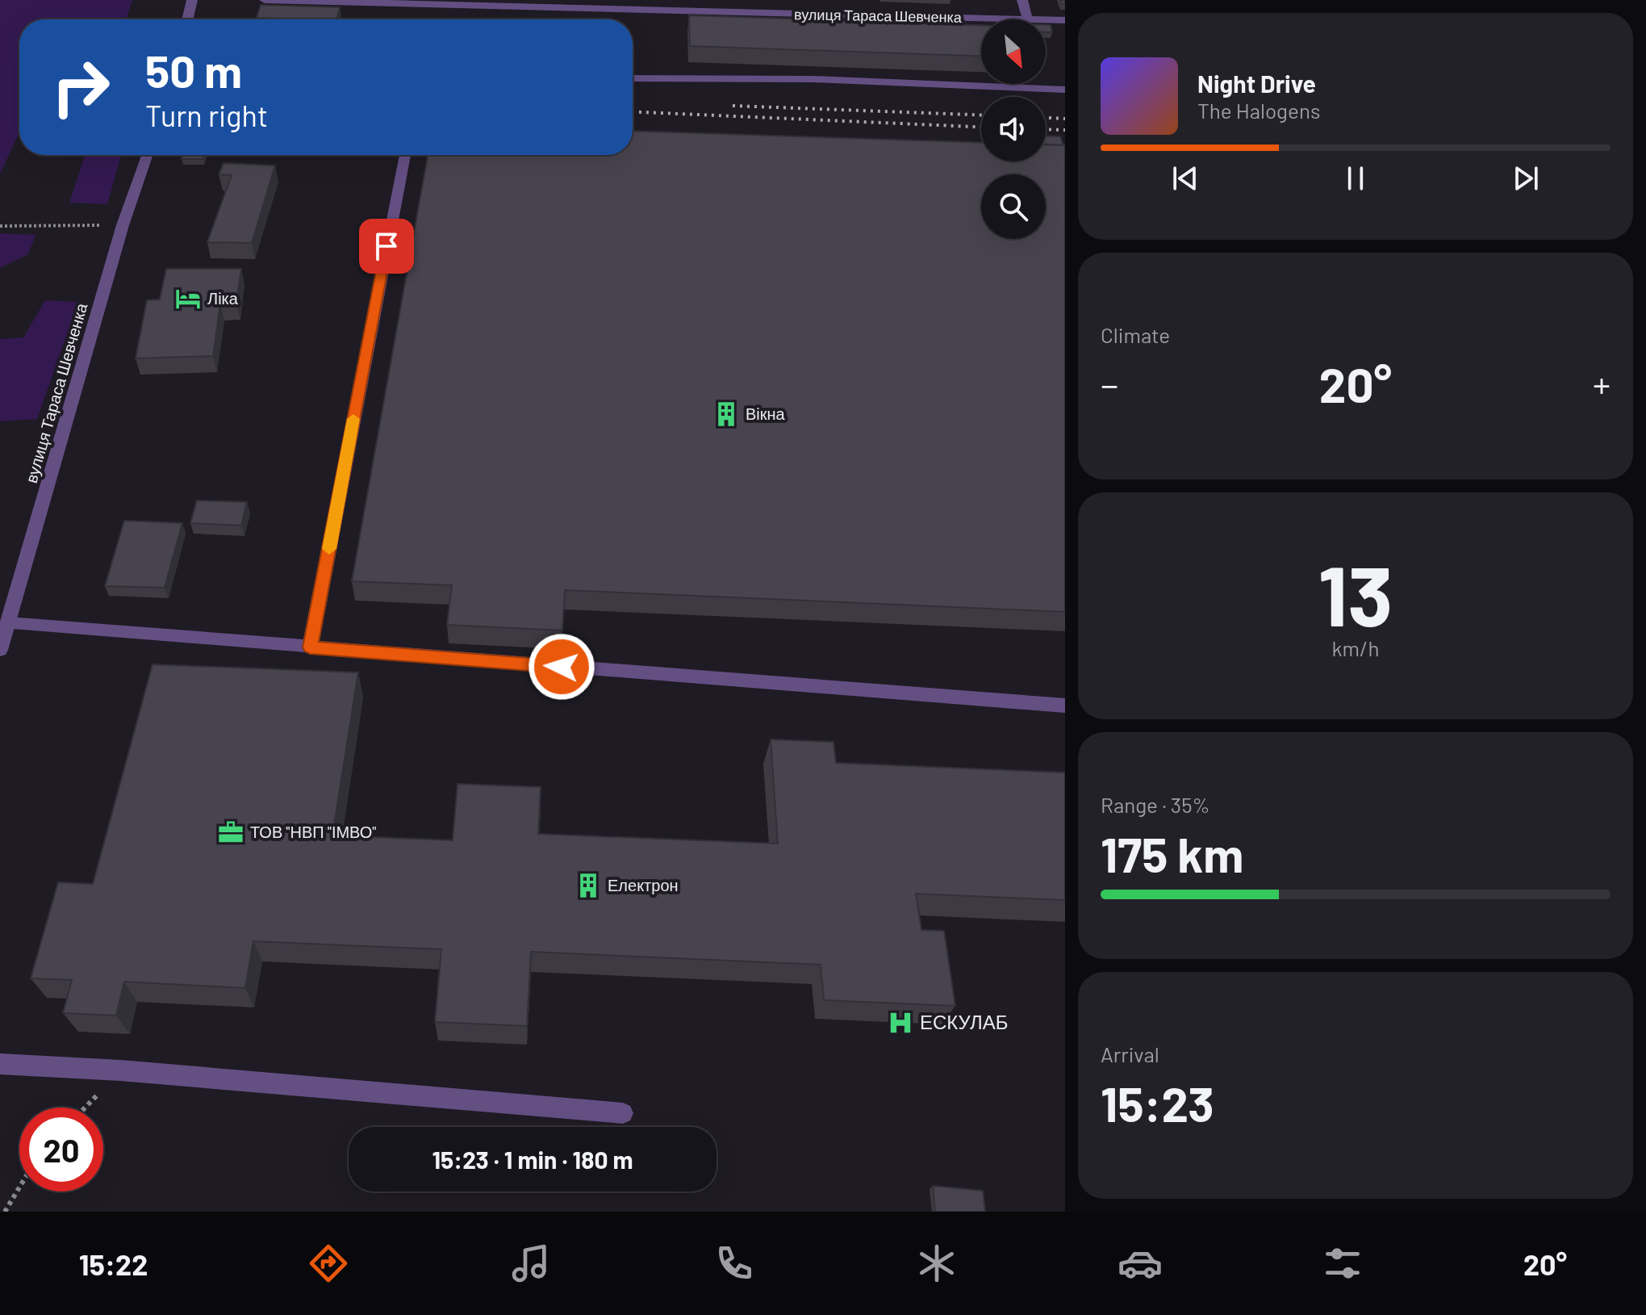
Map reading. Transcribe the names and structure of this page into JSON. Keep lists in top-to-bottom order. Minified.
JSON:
{"streets":{"street":["вулиця Тараса Шевченка"]},"places":{"hotel":["Ліка"],"building":["Вікна","Електрон"],"office":["ТОВ \"НВП \"ІМВО\""],"hospital":["ЕСКУЛАБ"]},"north":"bottom right","page":{"turn":["50 m","Turn right"],"song":["Night Drive","The Halogens"],"tile":["Climate",["13","km/h"],["Range · 35%","175 km"],["Arrival","15:23"]],"heat":["−","20°","+"],"limit":"20","trip":"15:23 · 1 min · 180 m","tabs":["15:22","20°"]}}
